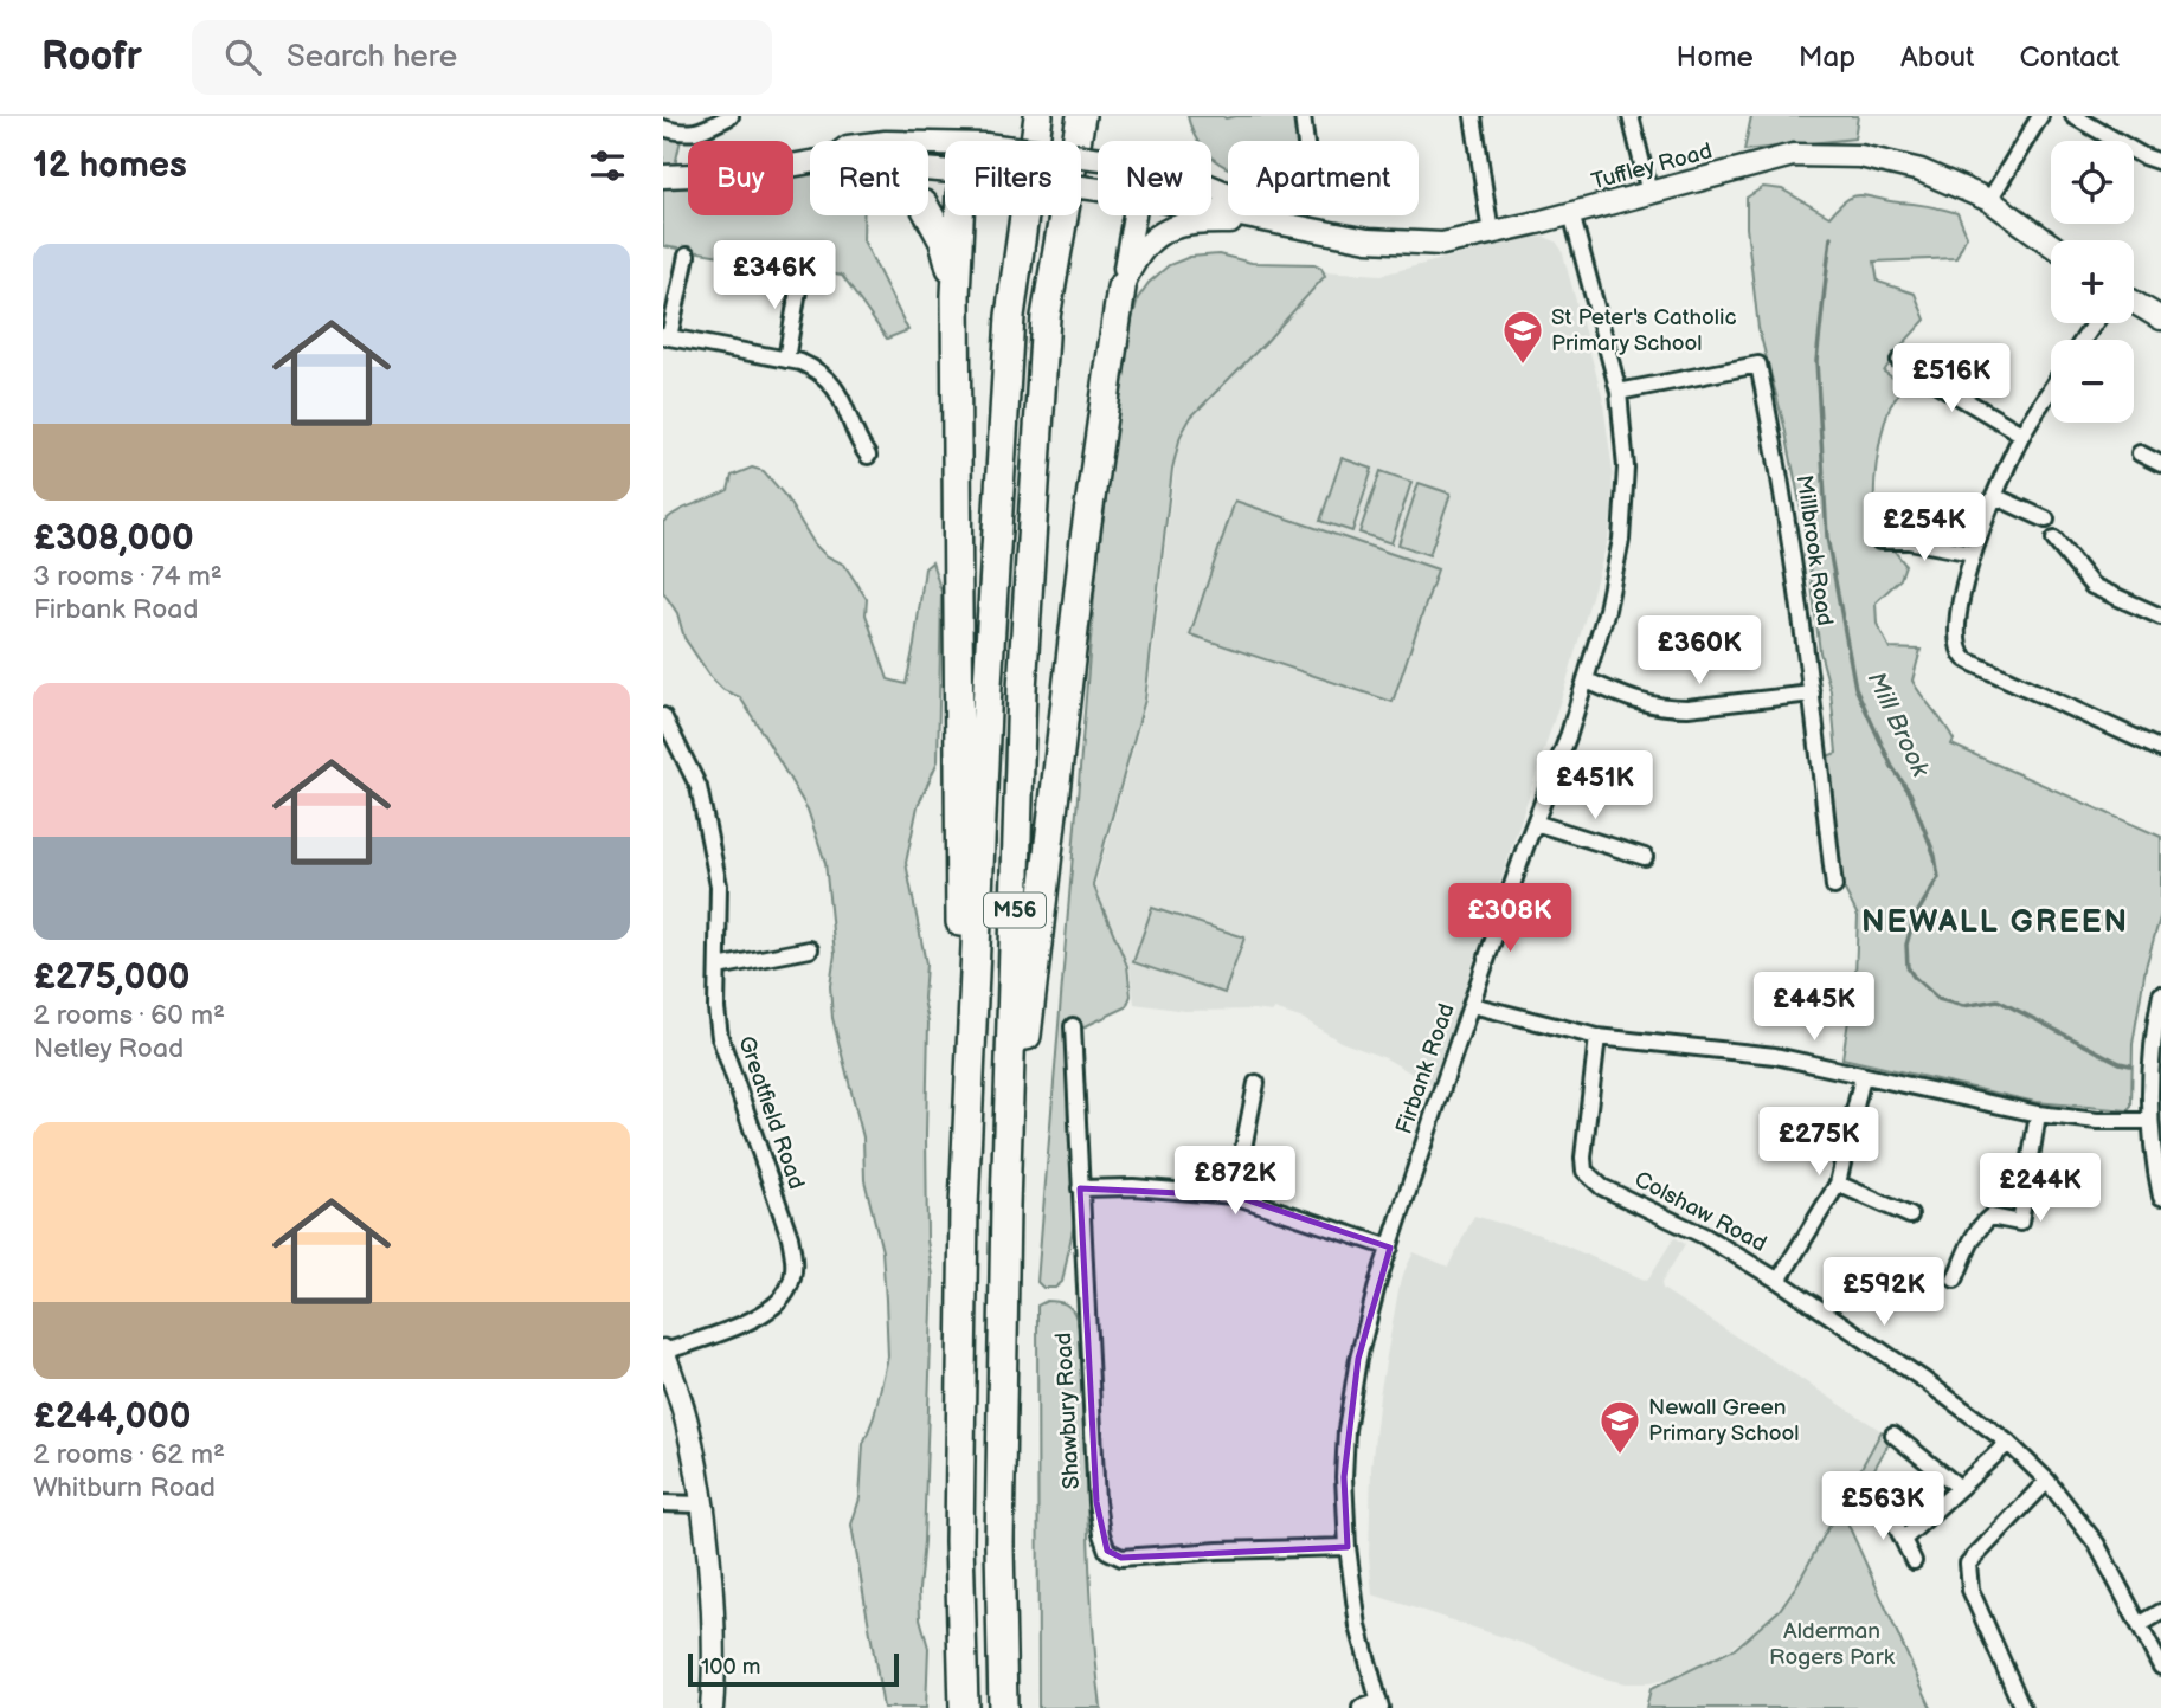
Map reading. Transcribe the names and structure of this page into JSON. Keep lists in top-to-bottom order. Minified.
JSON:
{"streets":{"highway":["M56"],"street":["Tuffley Road","Millbrook Road","Firbank Road","Greatfield Road","Colshaw Road","Shawbury Road"]},"crossings":[["Tuffley Road","Firbank Road"],["Millbrook Road","Firbank Road"],["Firbank Road","Shawbury Road"]],"districts":["NEWALL GREEN"],"water":["Mill Brook"],"parks":["Alderman Rogers Park"],"places":{"school or university":["St Peter's Catholic Primary School","Newall Green Primary School"]},"scale_bar":"100 m","page":{"header":"Roofr","search":"Search here","nav":["Home","Map","About","Contact"],"heading":"12 homes","map_buttons":["+","−"],"chip":["Buy","Rent","Filters","New","Apartment"],"list":[{"name":"£308,000","note":"3 rooms · 74 m² · Firbank Road"},{"name":"£275,000","note":"2 rooms · 60 m² · Netley Road"},{"name":"£244,000","note":"2 rooms · 62 m² · Whitburn Road"}],"price":["£346K","£516K","£254K","£360K","£451K","£308K","£445K","£275K","£872K","£244K","£592K","£563K"],"scale":"100 m"}}
